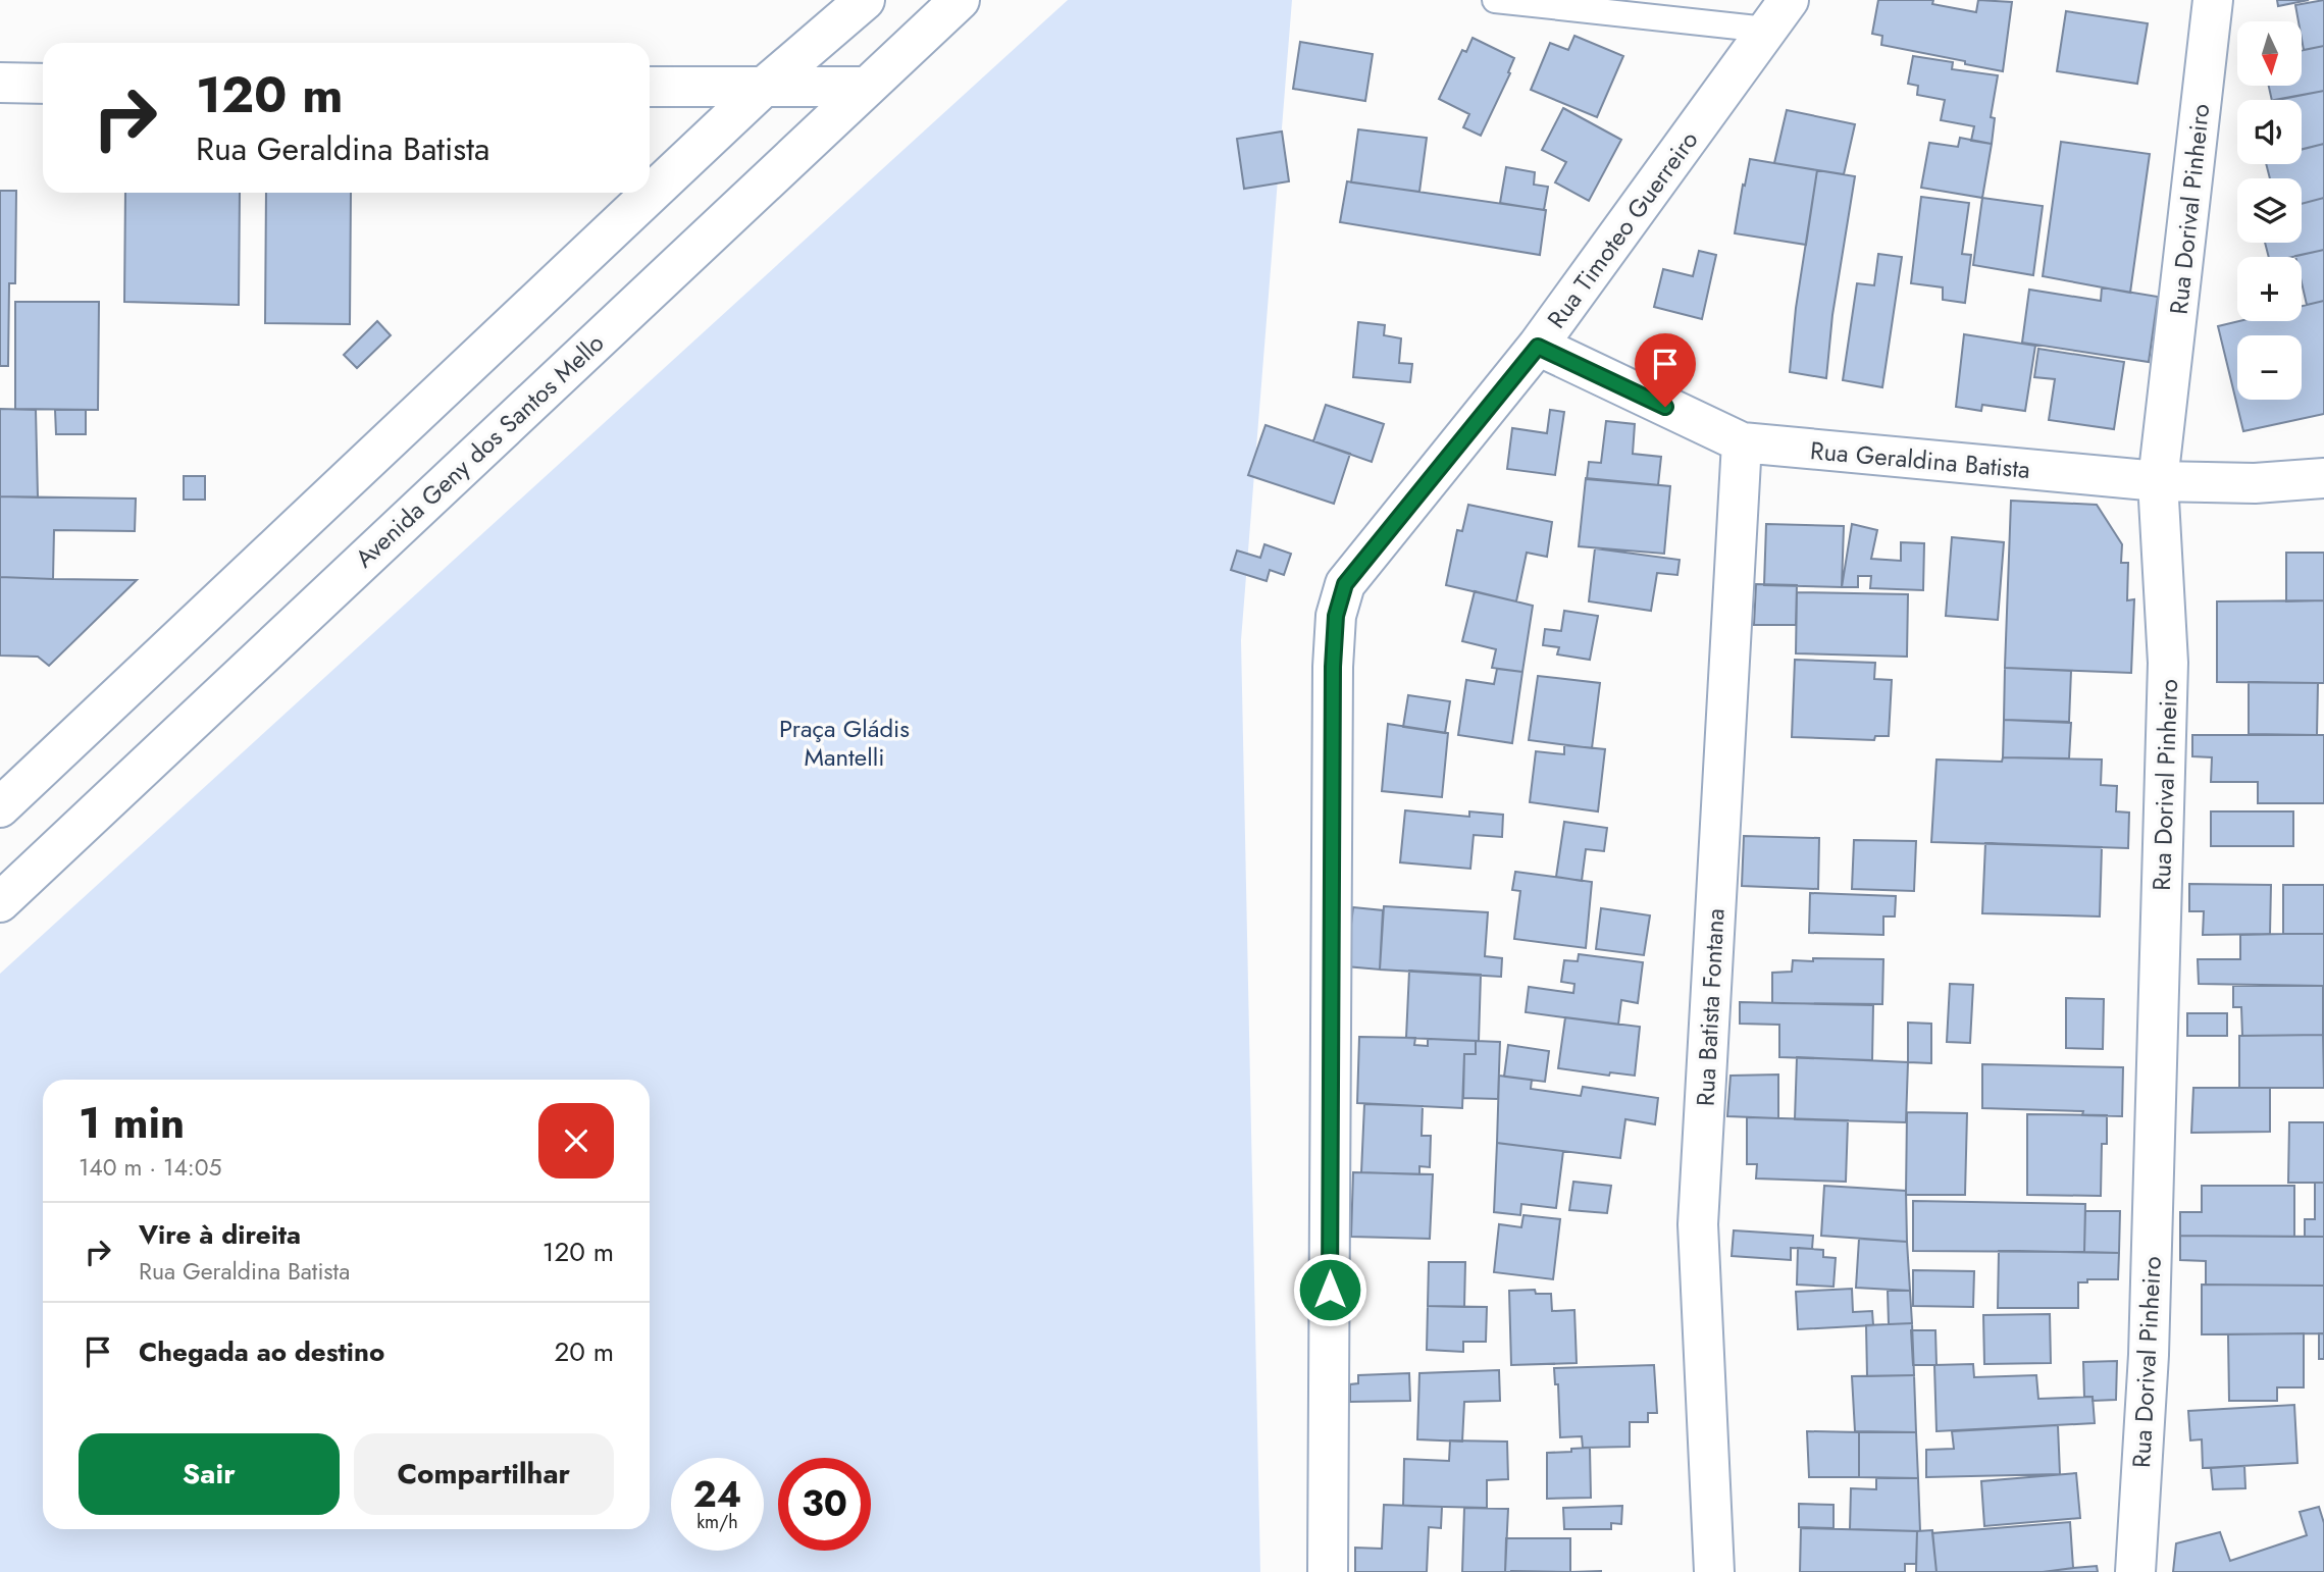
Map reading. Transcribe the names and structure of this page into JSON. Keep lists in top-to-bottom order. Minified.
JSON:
{"streets":{"street":["Rua Dorival Pinheiro","Rua Timoteo Guerreiro","Avenida Geny dos Santos Mello","Rua Geraldina Batista","Rua Batista Fontana"]},"crossings":[["Rua Dorival Pinheiro","Rua Geraldina Batista"],["Rua Timoteo Guerreiro","Rua Geraldina Batista"],["Rua Geraldina Batista","Rua Batista Fontana"]],"parks":["Praça Gládis Mantelli"],"north":"bottom","page":{"map_buttons":["+","−"],"turn":["120 m","Rua Geraldina Batista"],"heading":["1 min","140 m · 14:05"],"list":[{"name":"Vire à direita","note":"Rua Geraldina Batista","value":"120 m"},{"name":"Chegada ao destino","value":"20 m"}],"buttons":["Sair","Compartilhar"],"speed":"24 km/h","limit":"30"}}
